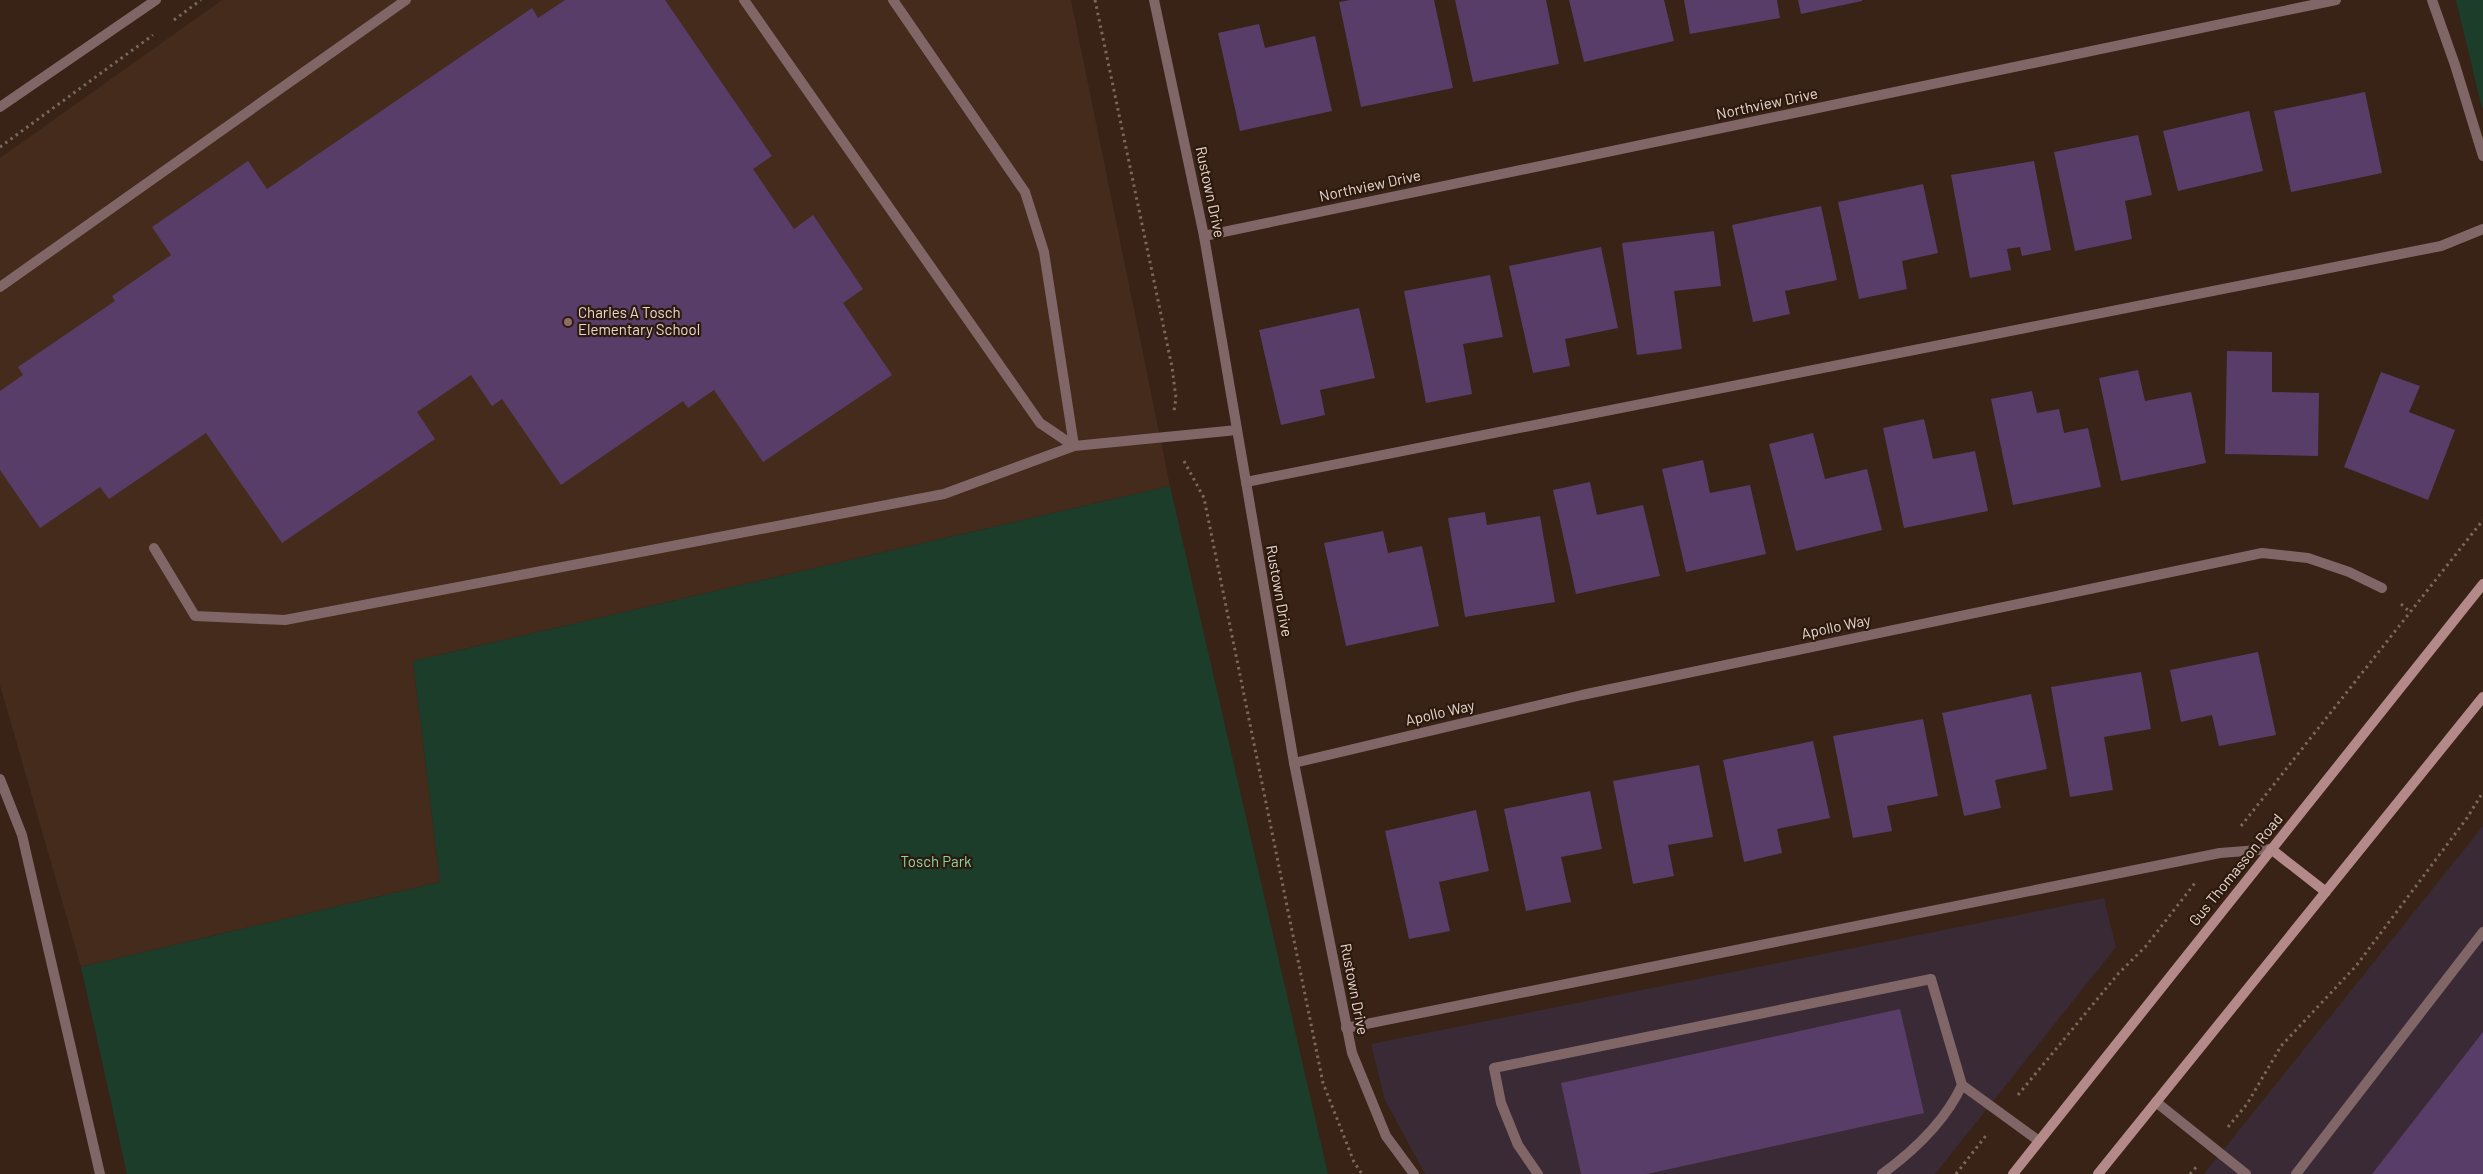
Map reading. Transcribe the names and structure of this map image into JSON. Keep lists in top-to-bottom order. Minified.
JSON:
{"streets":{"main road":["Gus Thomasson Road"],"street":["Northview Drive","Rustown Drive","Apollo Way"]},"crossings":[["Northview Drive","Rustown Drive"],["Rustown Drive","Apollo Way"]],"parks":["Tosch Park"],"places":["Charles A Tosch Elementary School"]}
